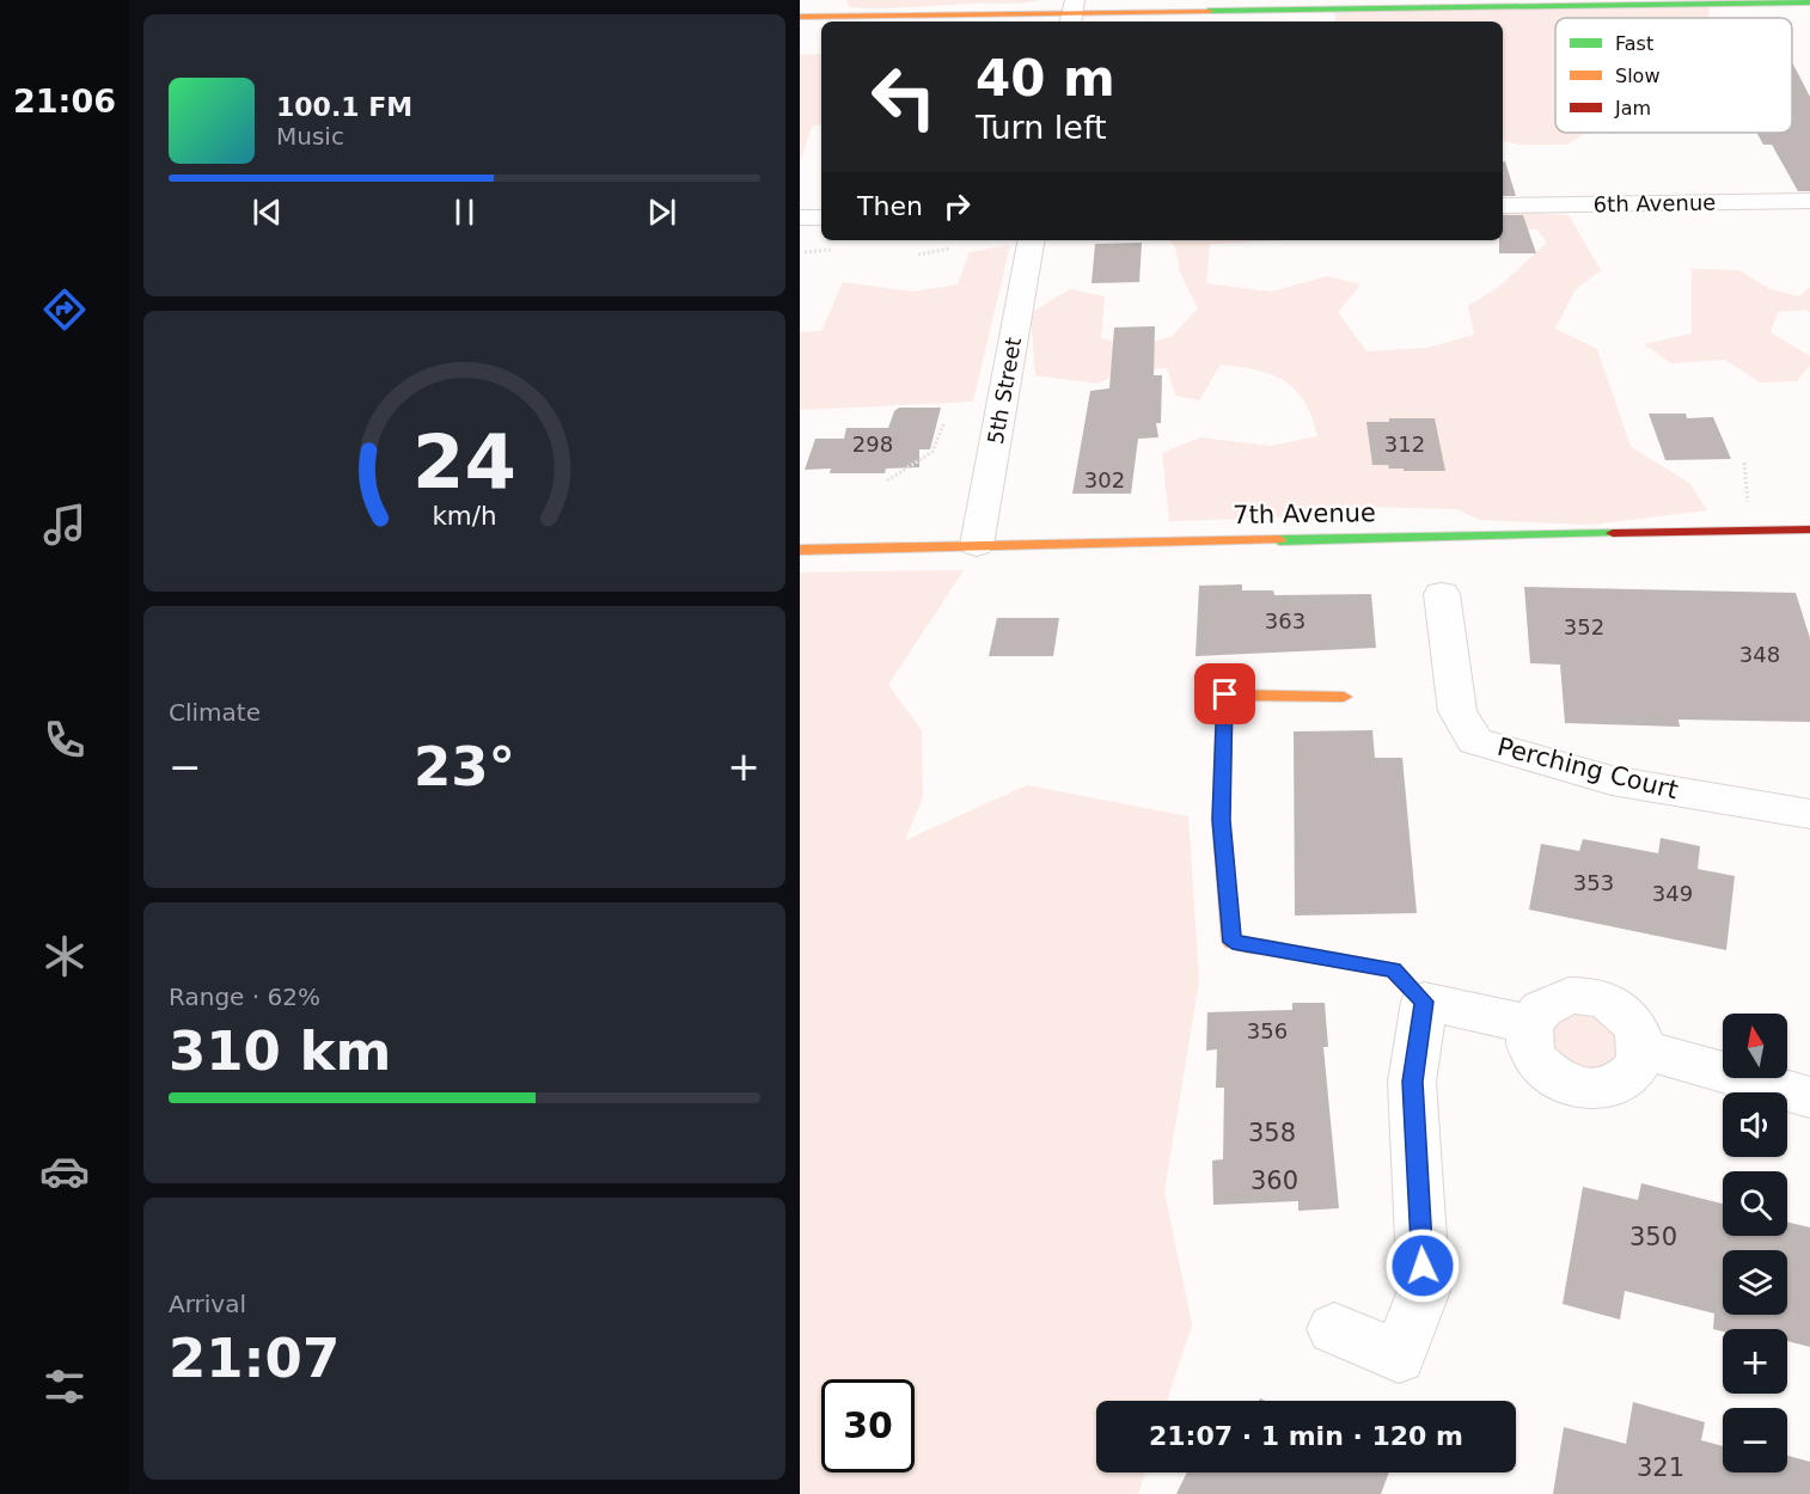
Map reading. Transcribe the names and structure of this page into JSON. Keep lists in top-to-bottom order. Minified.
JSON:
{"streets":{"street":["6th Avenue","5th Street","7th Avenue","Perching Court"]},"crossings":[["5th Street","7th Avenue"]],"house_numbers":["298","312","302","363","352","348","353","349","356","358","360","350","321"],"legend":["Fast","Slow","Jam"],"north":"top","page":{"tabs":"21:06","turn":["40 m","Turn left"],"song":["100.1 FM","Music"],"then":"Then","tile":["Climate",["Range · 62%","310 km"],["Arrival","21:07"]],"heat":["−","23°","+"],"map_buttons":["+","−"],"limit":"30","trip":"21:07 · 1 min · 120 m","gauge":["24","km/h"]}}
